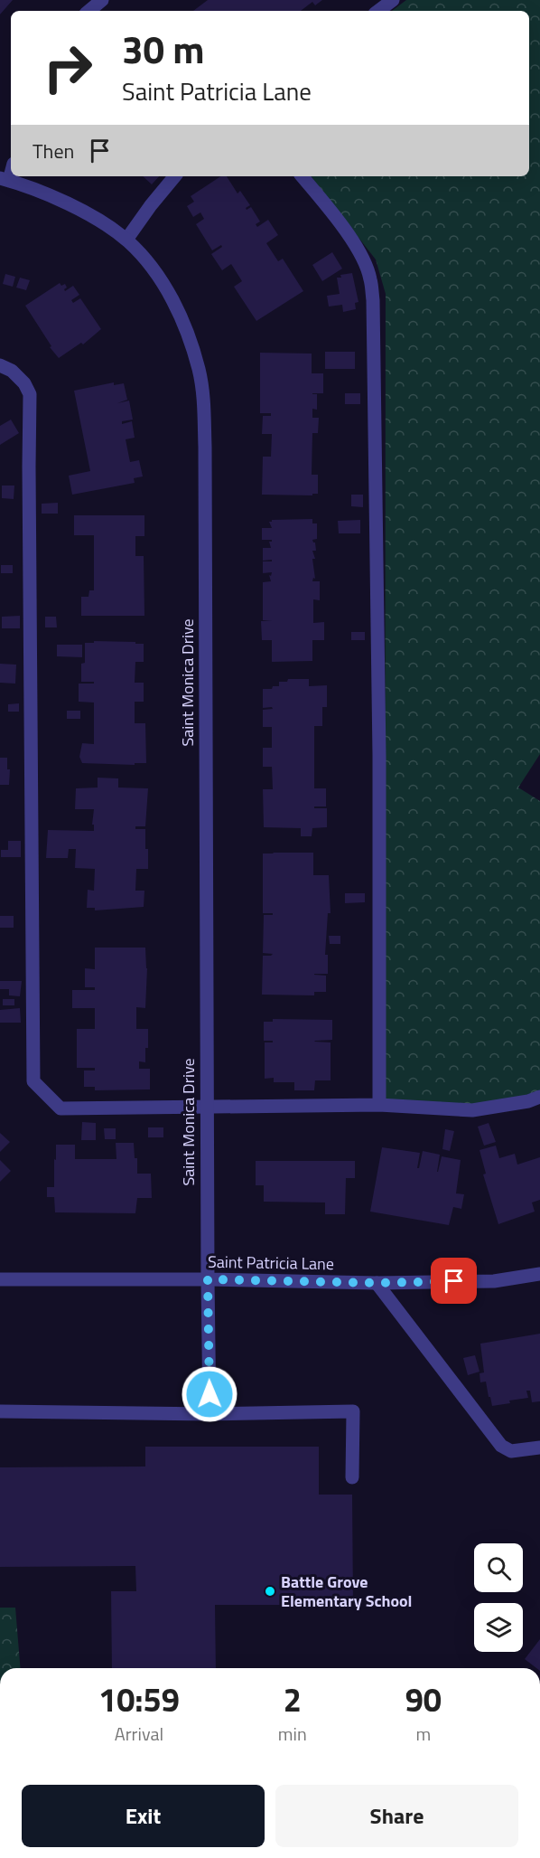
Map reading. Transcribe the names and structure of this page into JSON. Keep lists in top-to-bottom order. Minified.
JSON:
{"streets":{"street":["Saint Monica Drive","Saint Patricia Lane"]},"crossings":[["Saint Monica Drive","Saint Patricia Lane"]],"places":["Battle Grove Elementary School"],"page":{"turn":["30 m","Saint Patricia Lane"],"then":"Then","eta":["10:59","Arrival","2","min","90","m"],"buttons":["Exit","Share"]}}
